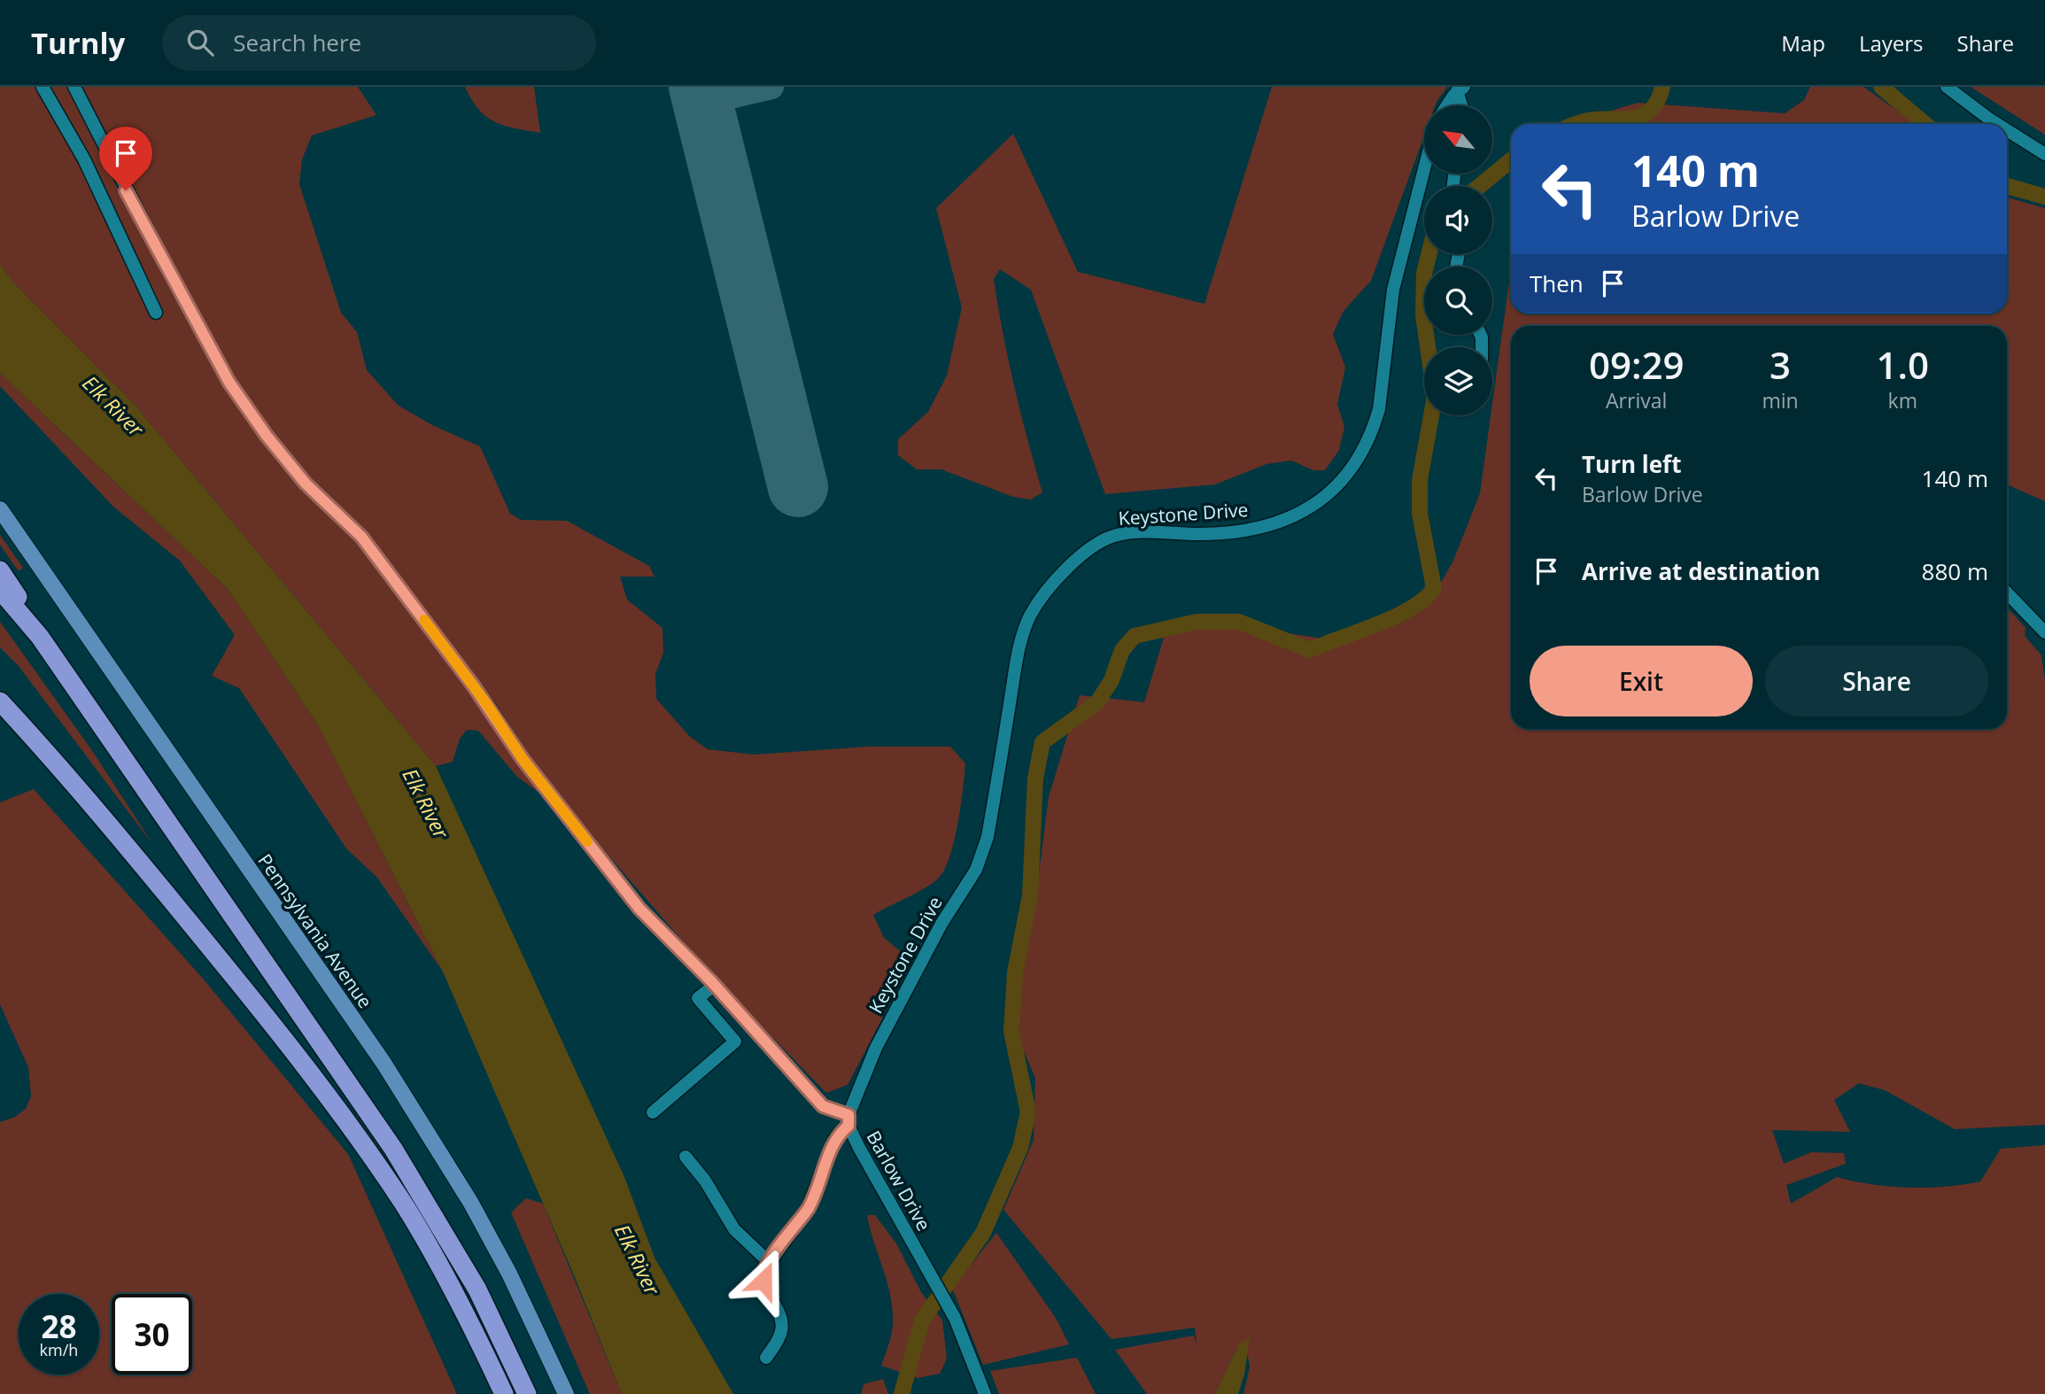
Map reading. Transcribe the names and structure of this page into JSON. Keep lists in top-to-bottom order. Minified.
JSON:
{"streets":{"main road":["Pennsylvania Avenue"],"street":["Keystone Drive","Barlow Drive"]},"crossings":[["Keystone Drive","Barlow Drive"]],"water":["Elk River"],"north":"top left","page":{"header":"Turnly","search":"Search here","nav":["Map","Layers","Share"],"turn":["140 m","Barlow Drive"],"then":"Then","eta":["09:29","Arrival","3","min","1.0","km"],"list":[{"name":"Turn left","note":"Barlow Drive","value":"140 m"},{"name":"Arrive at destination","value":"880 m"}],"buttons":["Exit","Share"],"speed":"28 km/h","limit":"30"}}
